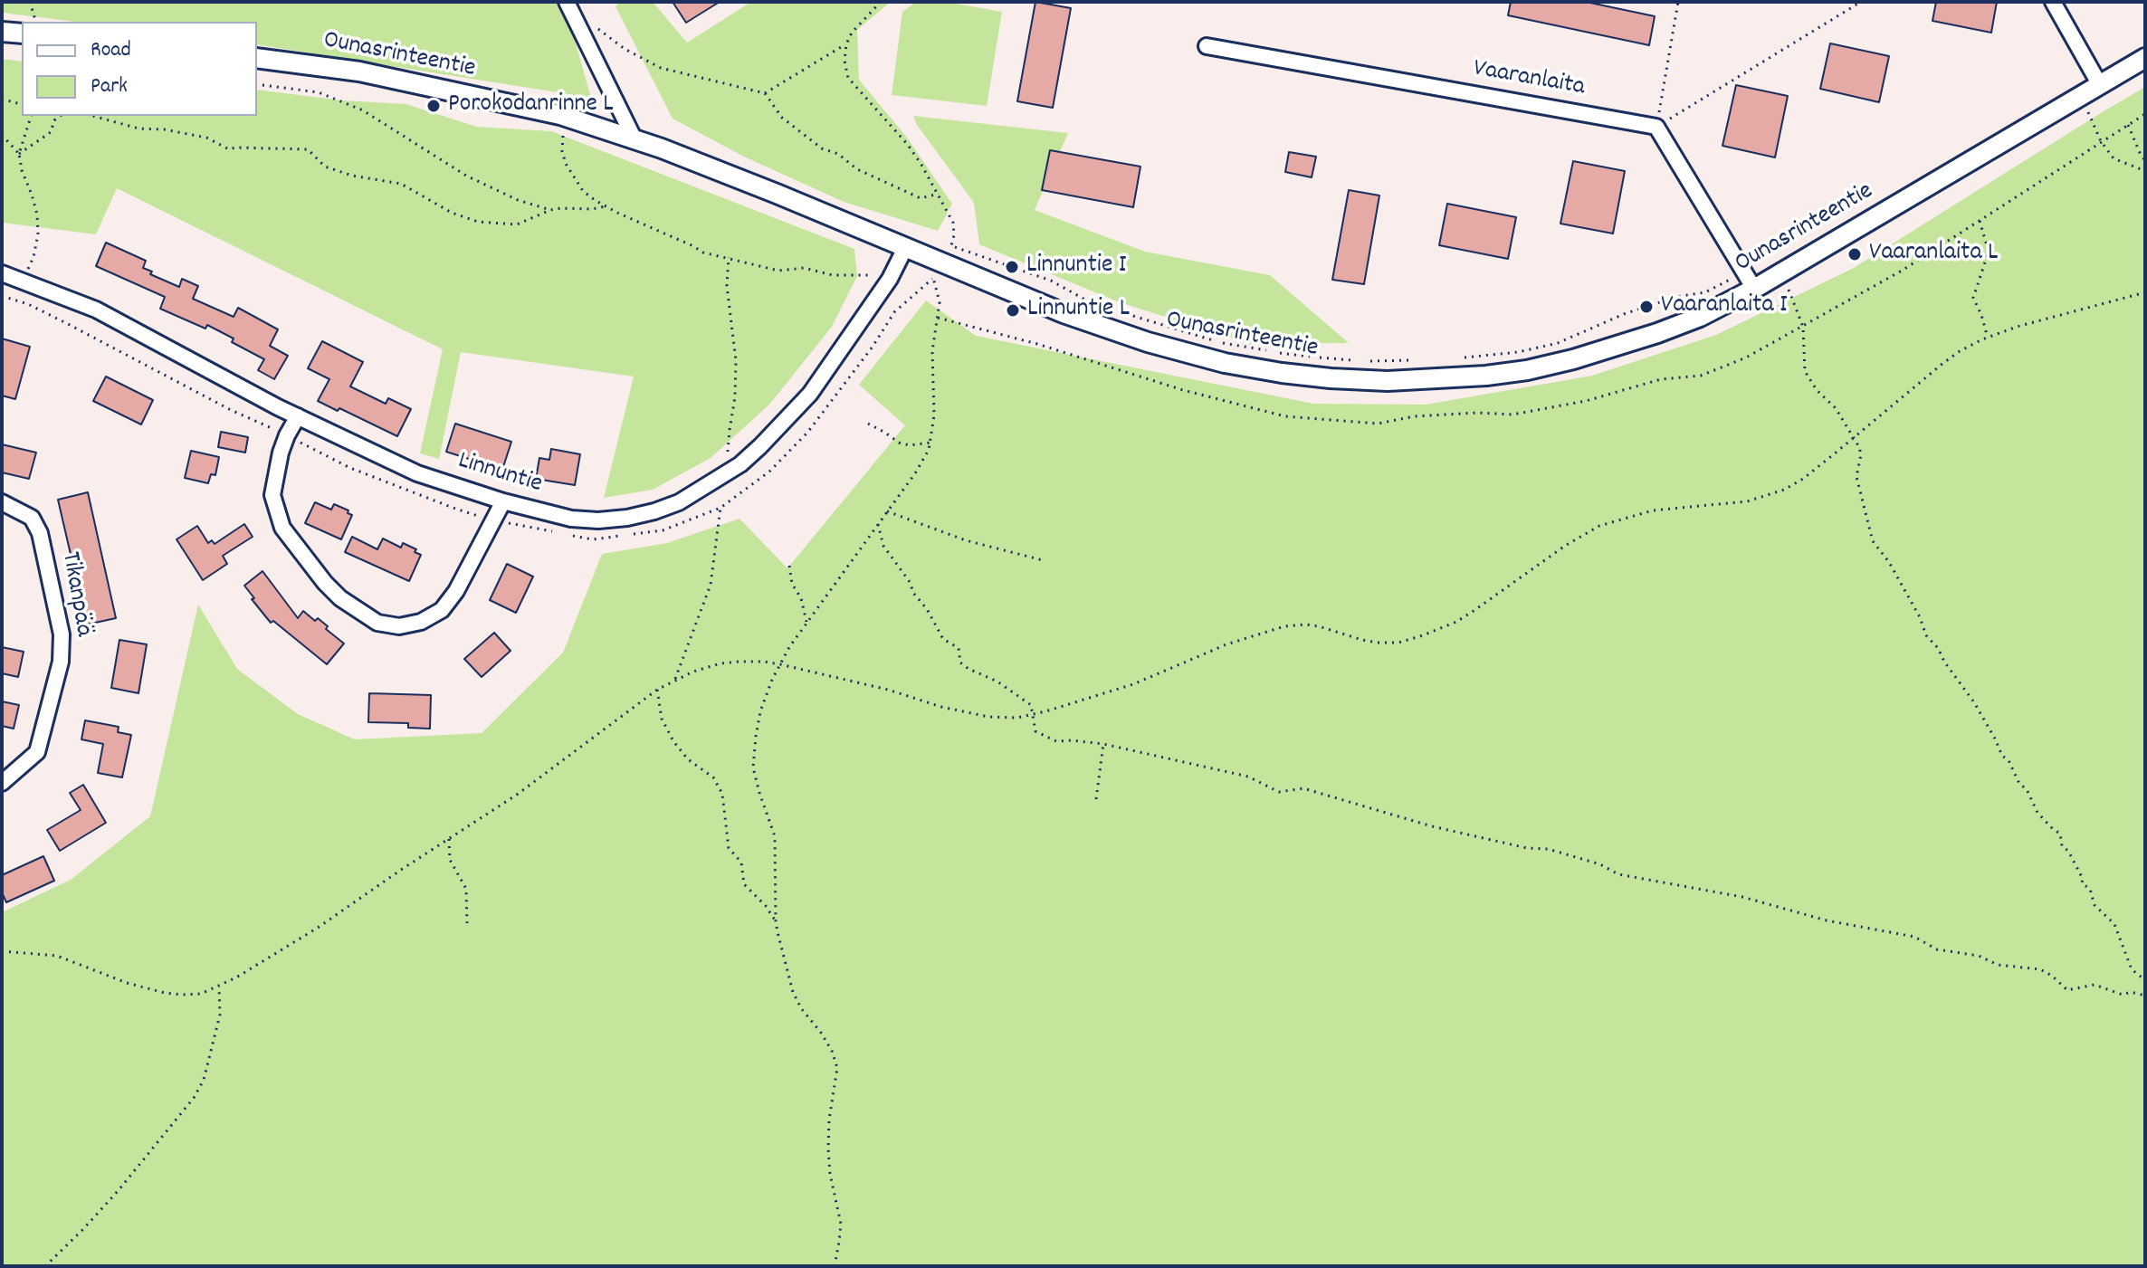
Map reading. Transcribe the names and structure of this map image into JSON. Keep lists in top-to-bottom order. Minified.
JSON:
{"streets":{"street":["Ounasrinteentie","Vaaranlaita","Linnuntie","Tikanpää"]},"crossings":[["Ounasrinteentie","Linnuntie"]],"places":["Porokodanrinne L","Vaaranlaita L","Linnuntie I","Vaaranlaita I","Linnuntie L"],"legend":["Road","Park"]}
